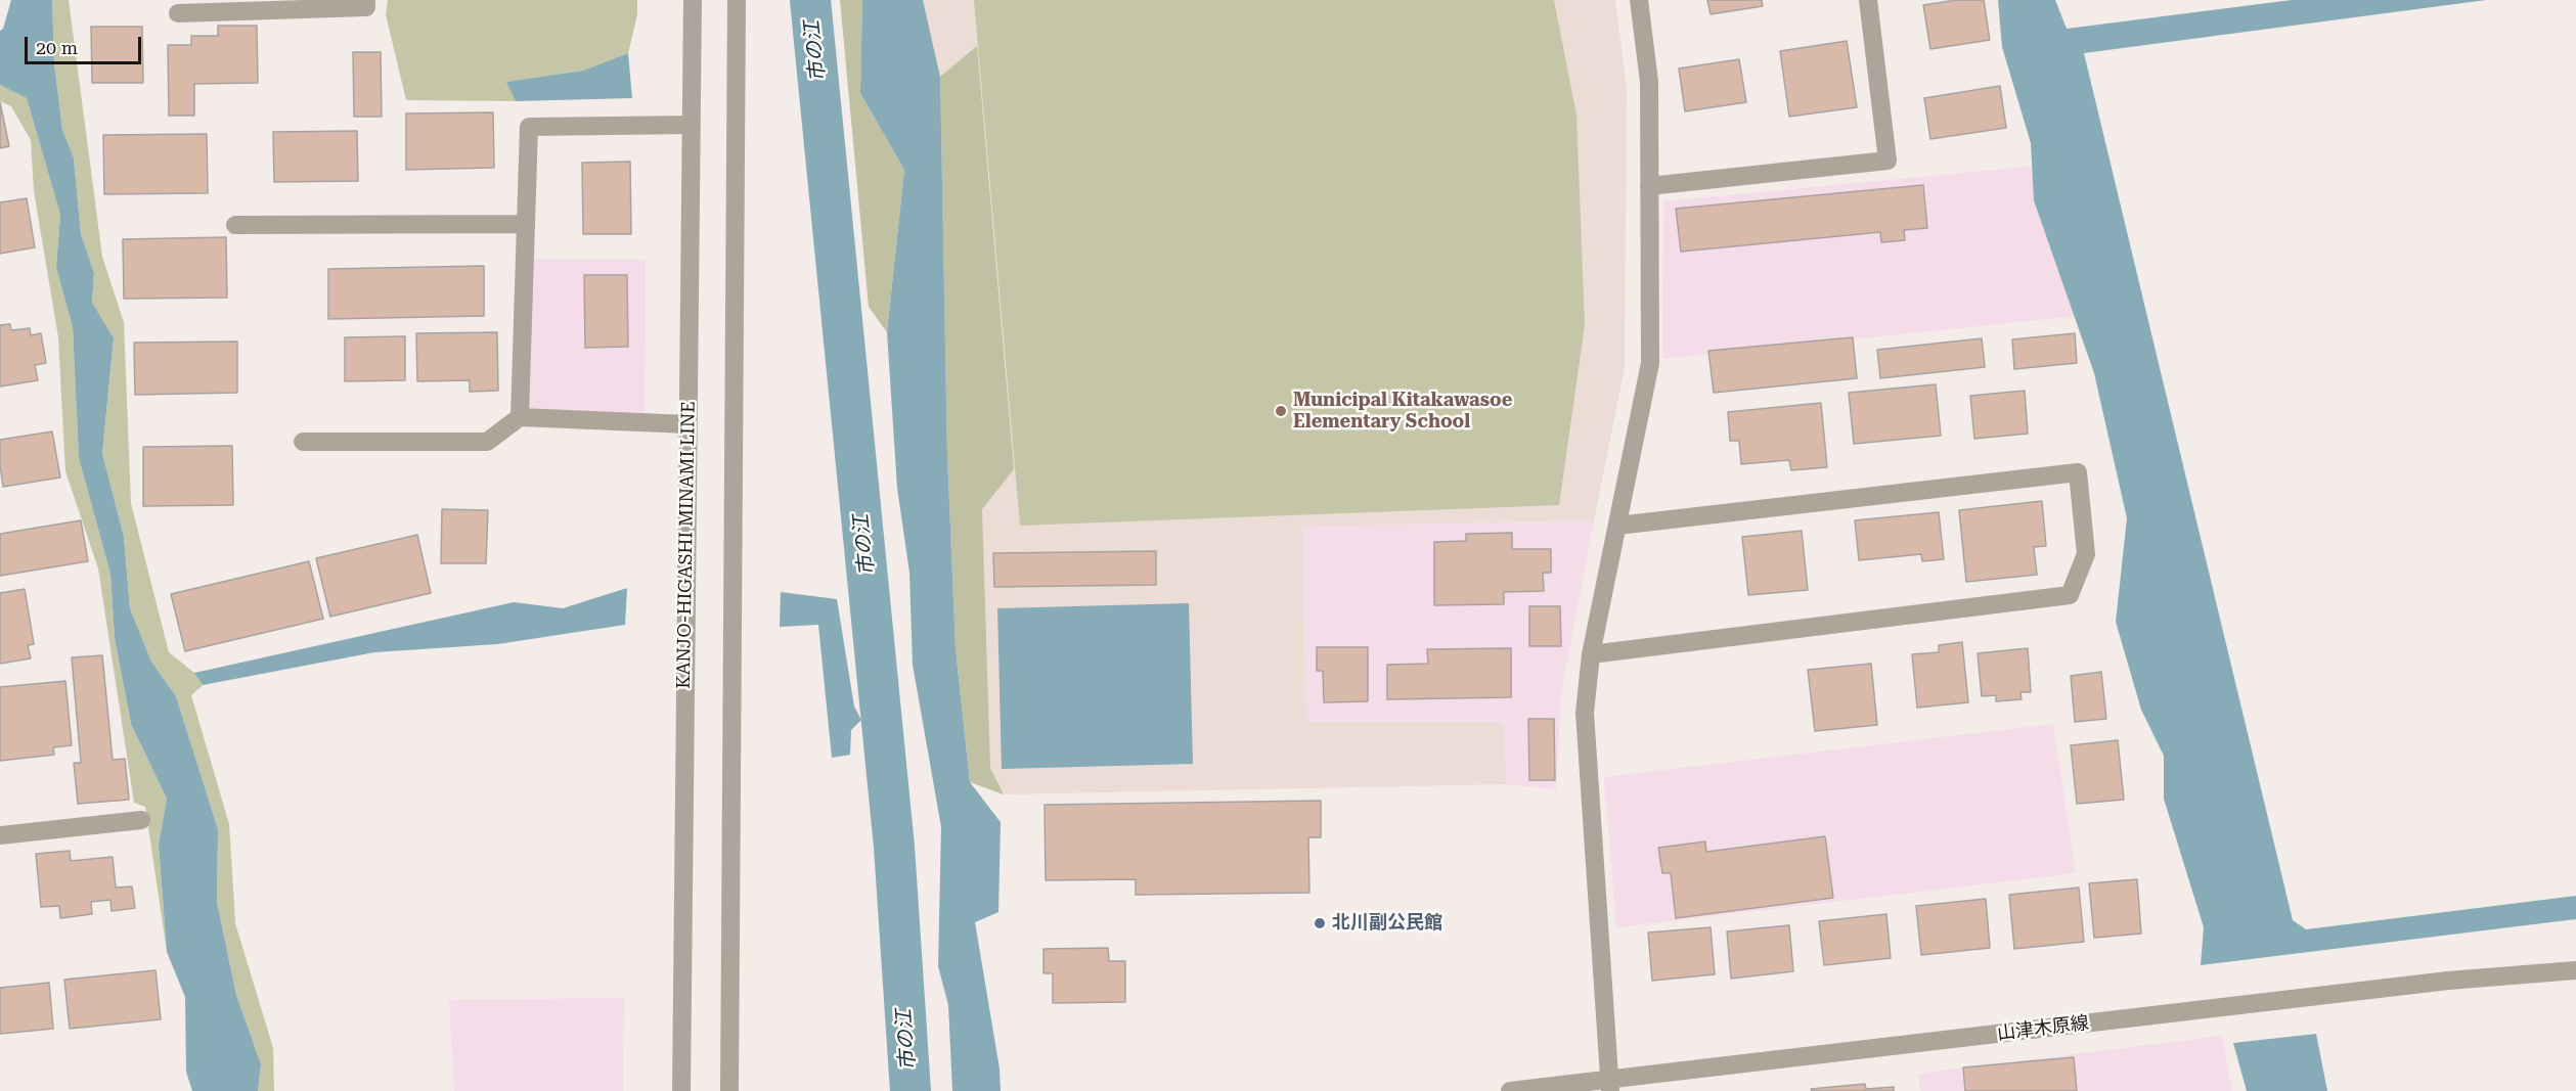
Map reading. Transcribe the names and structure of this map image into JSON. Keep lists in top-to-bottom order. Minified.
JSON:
{"streets":{"street":["KANJO-HIGASHI MINAMI LINE","山津木原線"]},"water":["市の江"],"places":["Municipal Kitakawasoe Elementary School","北川副公民館"],"scale_bar":"20 m"}
